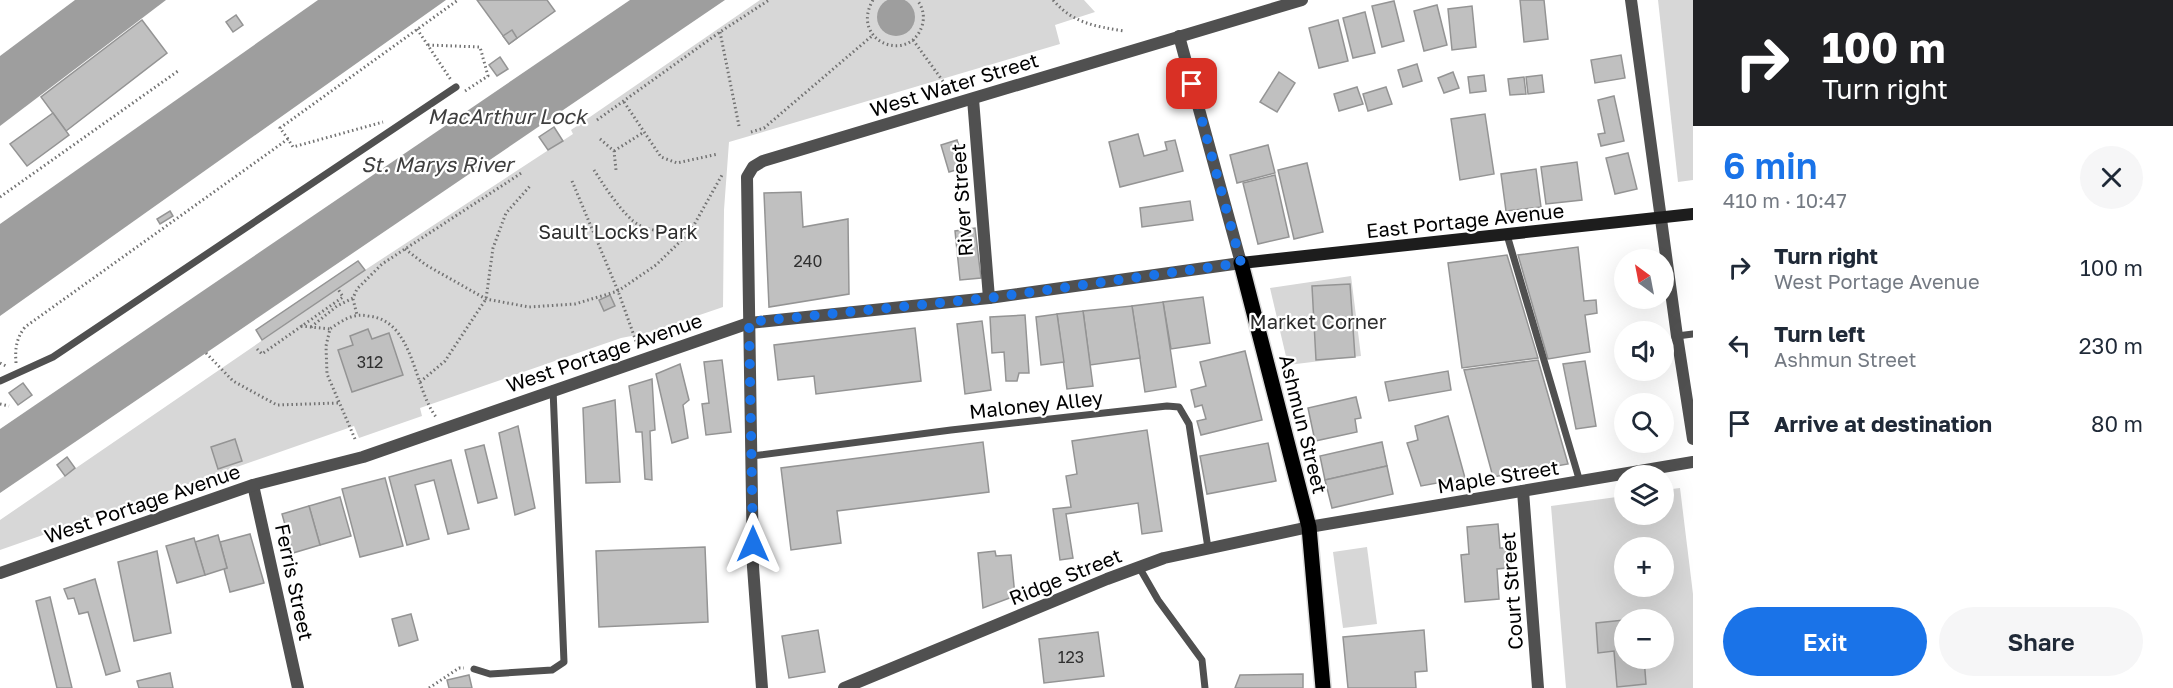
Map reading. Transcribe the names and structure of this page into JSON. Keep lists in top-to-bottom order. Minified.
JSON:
{"streets":{"main road":["East Portage Avenue","Ashmun Street"],"street":["West Water Street","River Street","West Portage Avenue","Maple Street","Ridge Street","Ferris Street","Court Street"],"lane":["Maloney Alley"]},"crossings":[["West Water Street","River Street"],["West Water Street","West Portage Avenue"],["West Water Street","Ashmun Street"],["River Street","West Portage Avenue"],["East Portage Avenue","West Portage Avenue"],["East Portage Avenue","Ashmun Street"],["West Portage Avenue","Ashmun Street"],["West Portage Avenue","Ferris Street"],["Maloney Alley","Ridge Street"],["Ashmun Street","Maple Street"],["Ashmun Street","Ridge Street"],["Maple Street","Ridge Street"],["Maple Street","Court Street"]],"water":["MacArthur Lock","St. Marys River"],"parks":["Sault Locks Park","Market Corner"],"house_numbers":["240","312","123"],"north":"top left","page":{"turn":["100 m","Turn right"],"heading":["6 min","410 m · 10:47"],"list":[{"name":"Turn right","note":"West Portage Avenue","value":"100 m"},{"name":"Turn left","note":"Ashmun Street","value":"230 m"},{"name":"Arrive at destination","value":"80 m"}],"map_buttons":["+","−"],"buttons":["Exit","Share"]}}
